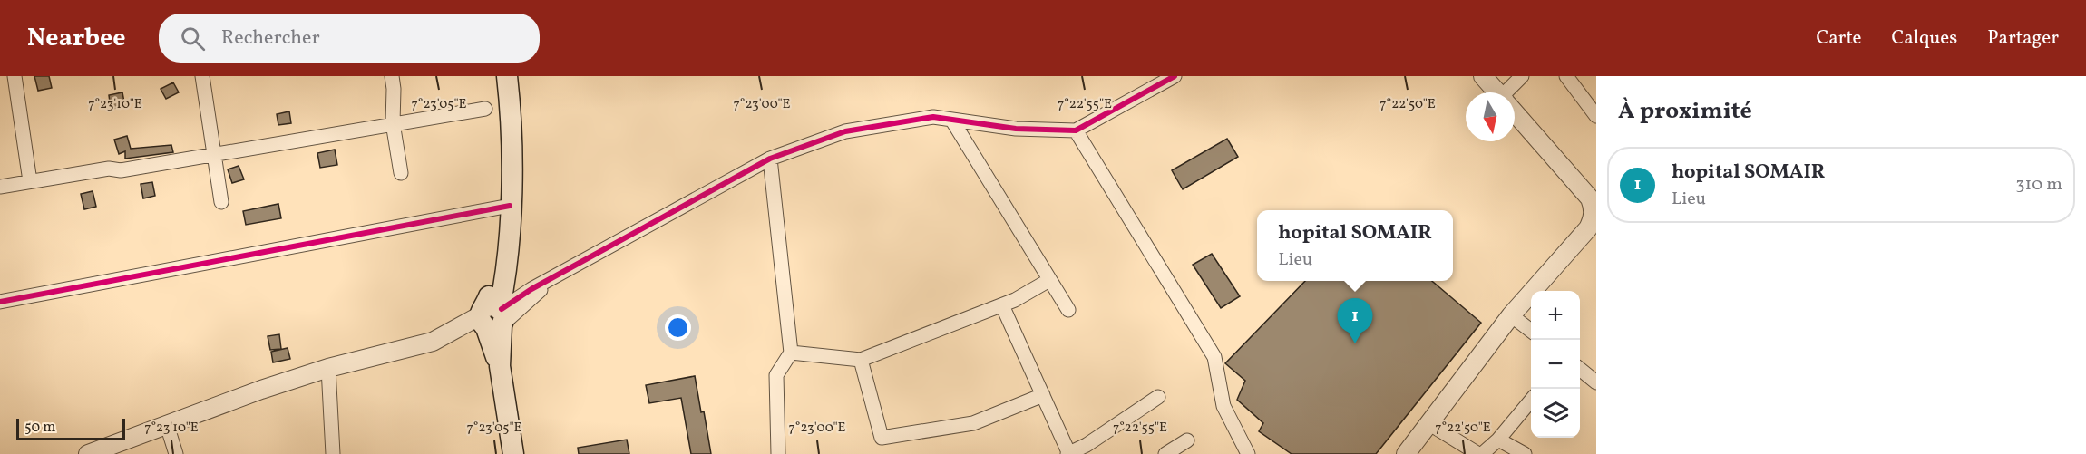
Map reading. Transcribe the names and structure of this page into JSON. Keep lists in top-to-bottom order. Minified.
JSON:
{"scale_bar":"50 m","north":"bottom","page":{"header":"Nearbee","search":"Rechercher","nav":["Carte","Calques","Partager"],"heading":"À proximité","list":[{"mark":"1","name":"hopital SOMAIR","note":"Lieu","value":"310 m"}],"popup":["hopital SOMAIR","Lieu"],"map_buttons":["+","−"],"pins":"1","scale":"50 m"},"coordinates":["7°23'10\"E","7°23'05\"E","7°23'00\"E","7°22'55\"E","7°22'50\"E"]}
